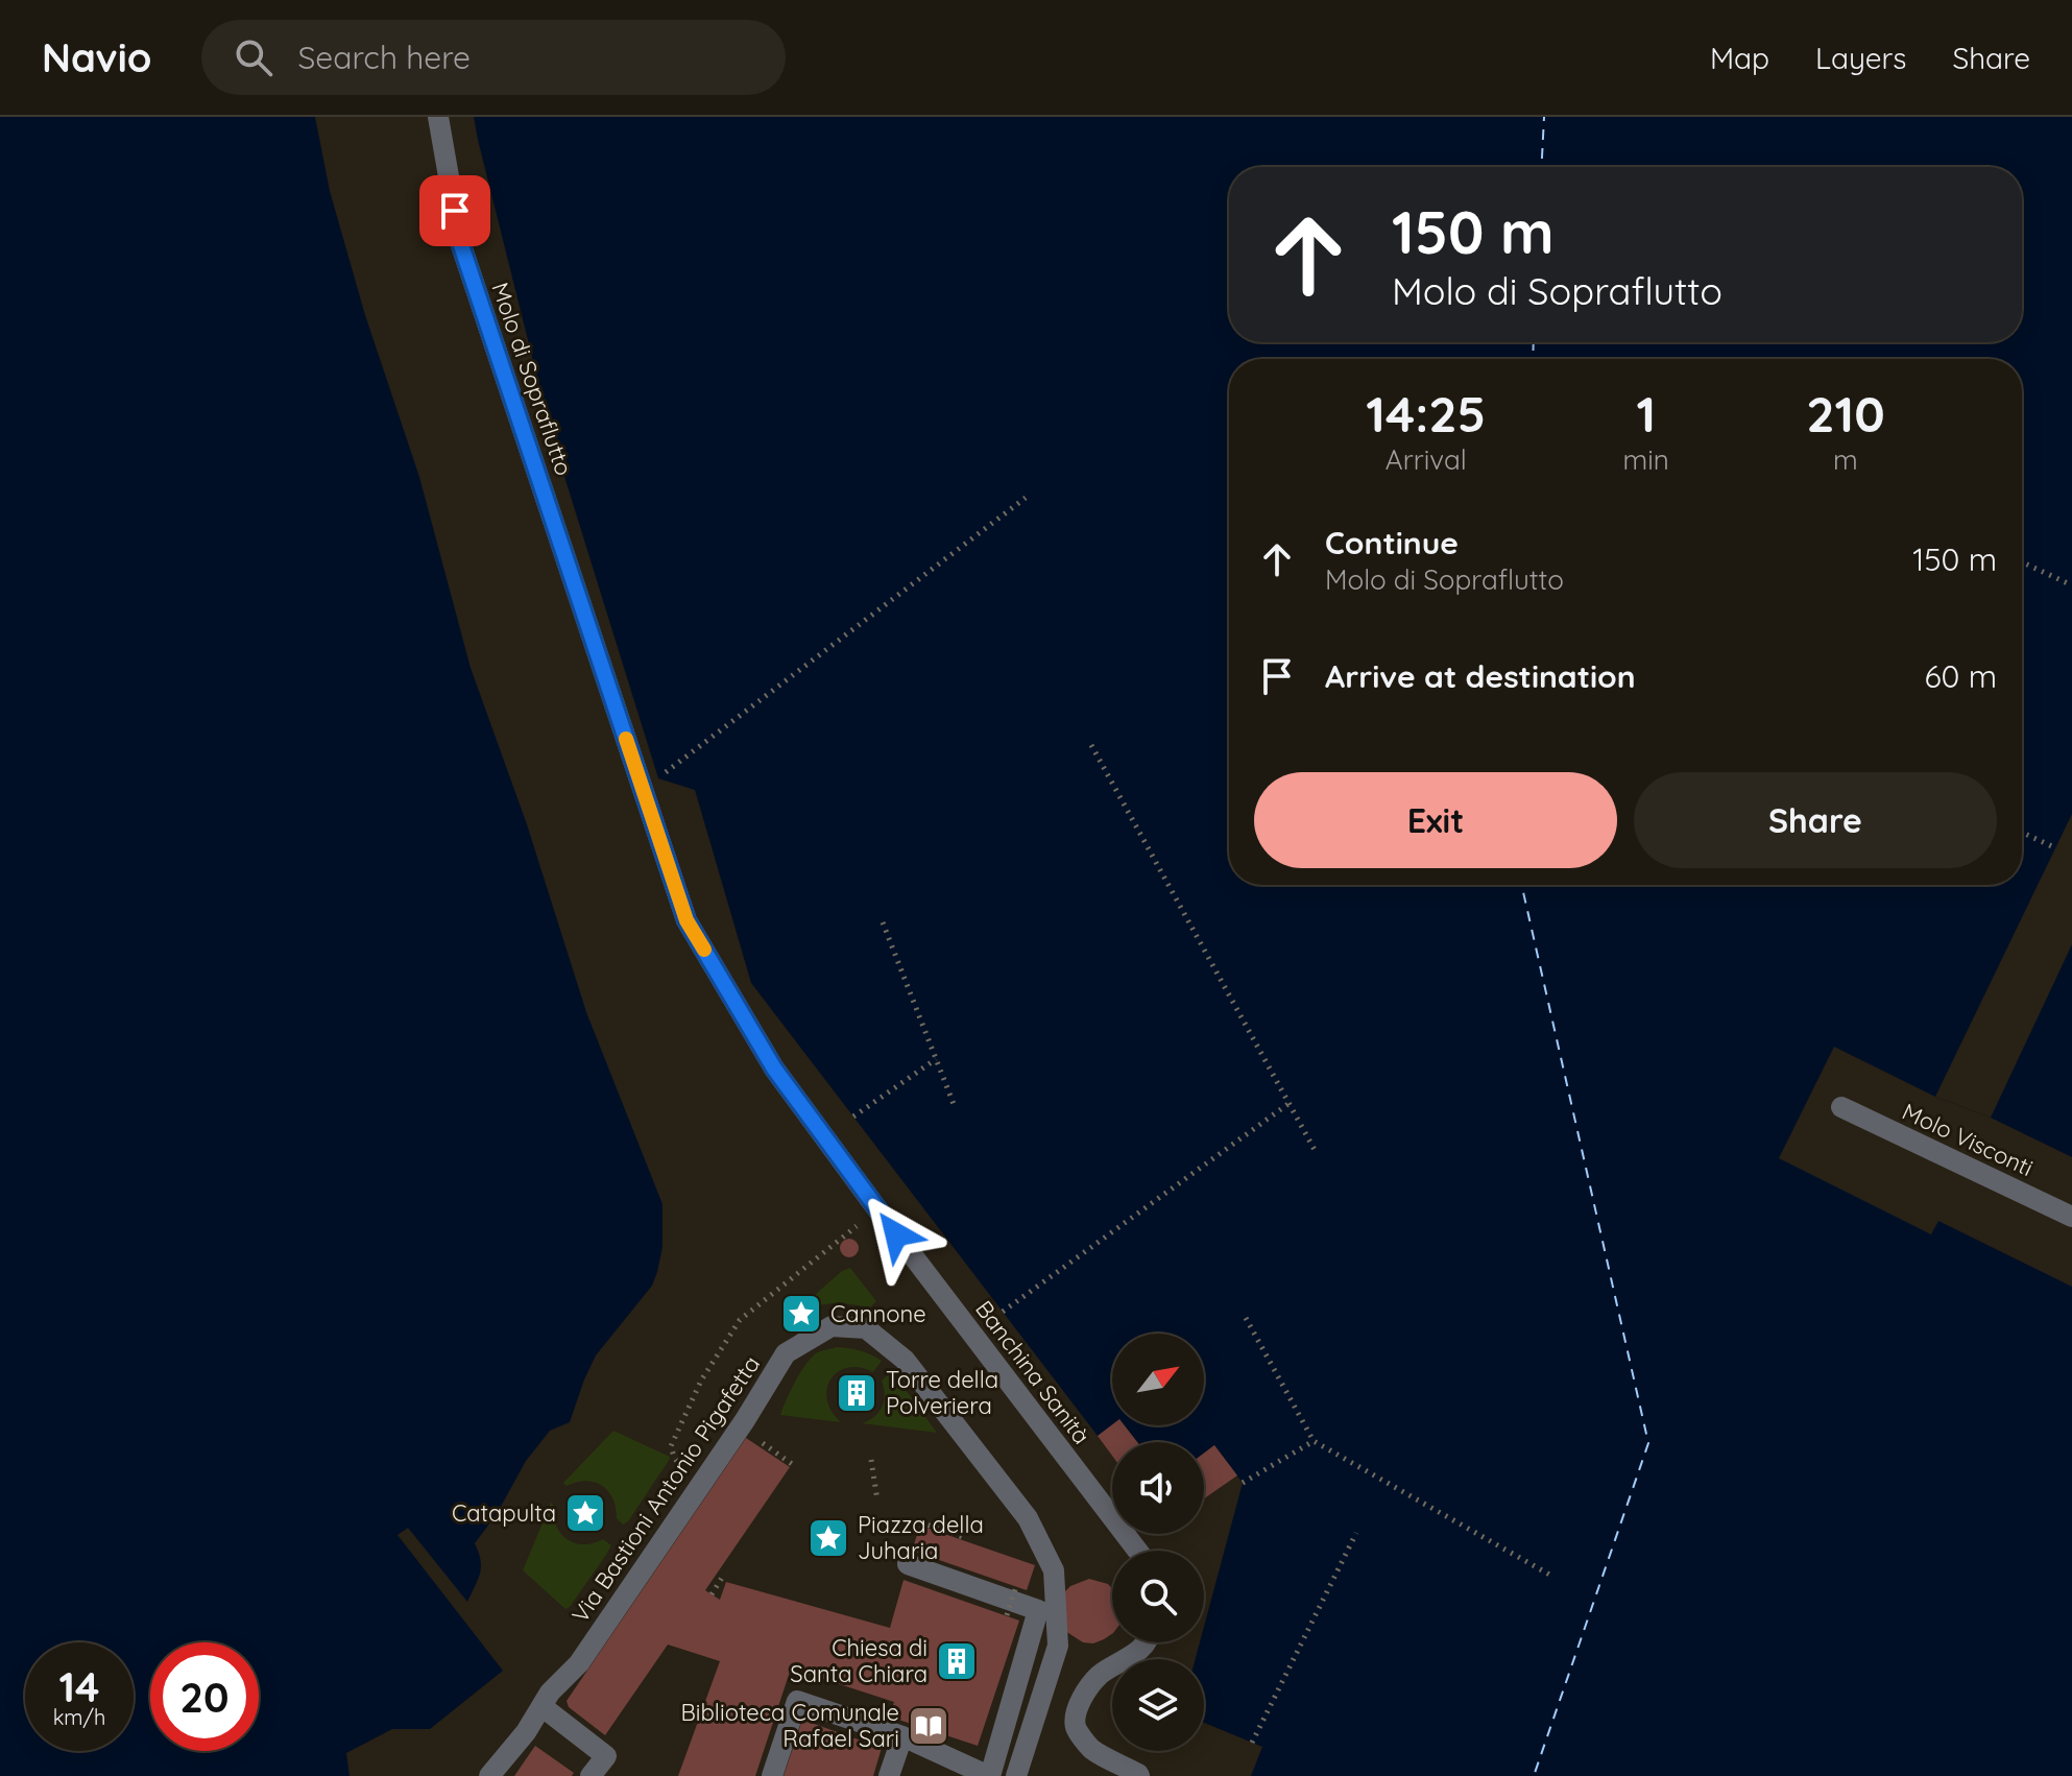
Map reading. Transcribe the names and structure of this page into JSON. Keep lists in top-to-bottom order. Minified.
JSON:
{"streets":{"street":["Molo di Sopraflutto","Molo Visconti","Banchina Sanità","Via Bastioni Antonio Pigafetta"]},"crossings":[["Molo di Sopraflutto","Banchina Sanità"]],"places":{"place":["Cannone","Catapulta","Piazza della Juharia"],"building":["Torre della Polveriera","Chiesa di Santa Chiara"],"library":["Biblioteca Comunale Rafael Sari"]},"north":"top right","page":{"header":"Navio","search":"Search here","nav":["Map","Layers","Share"],"turn":["150 m","Molo di Sopraflutto"],"eta":["14:25","Arrival","1","min","210","m"],"list":[{"name":"Continue","note":"Molo di Sopraflutto","value":"150 m"},{"name":"Arrive at destination","value":"60 m"}],"buttons":["Exit","Share"],"speed":"14 km/h","limit":"20"}}
